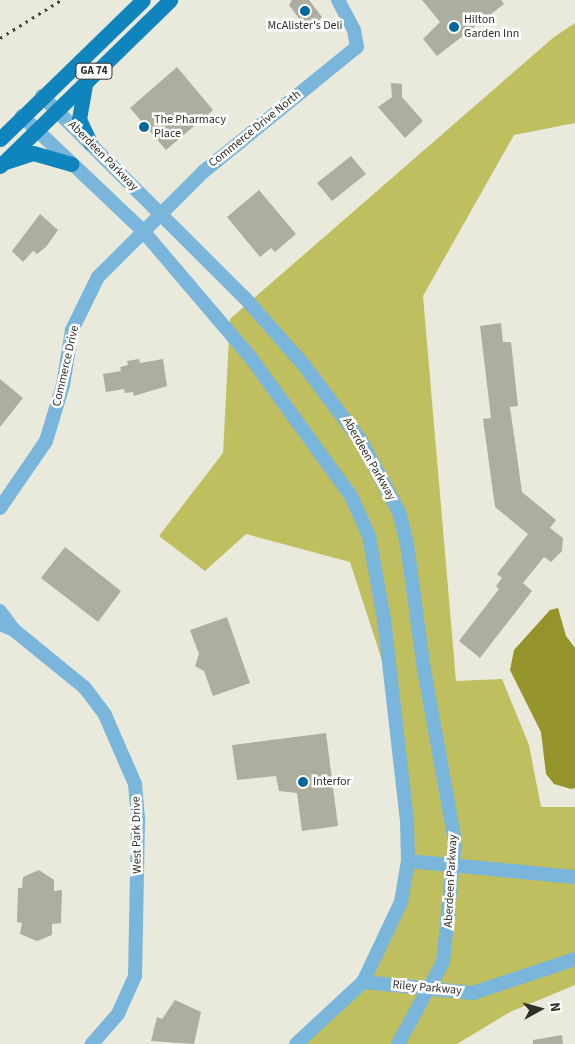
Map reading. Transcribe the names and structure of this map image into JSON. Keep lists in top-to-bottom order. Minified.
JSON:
{"streets":{"main road":["GA 74"],"street":["Commerce Drive North","Aberdeen Parkway","Commerce Drive","West Park Drive","Riley Parkway"]},"crossings":[["GA 74","Aberdeen Parkway"],["Commerce Drive North","Aberdeen Parkway"],["Commerce Drive North","Commerce Drive"],["Aberdeen Parkway","Commerce Drive"],["Aberdeen Parkway","Riley Parkway"]],"places":["McAlister's Deli","Hilton Garden Inn","The Pharmacy Place","Interfor"],"north":"right"}
